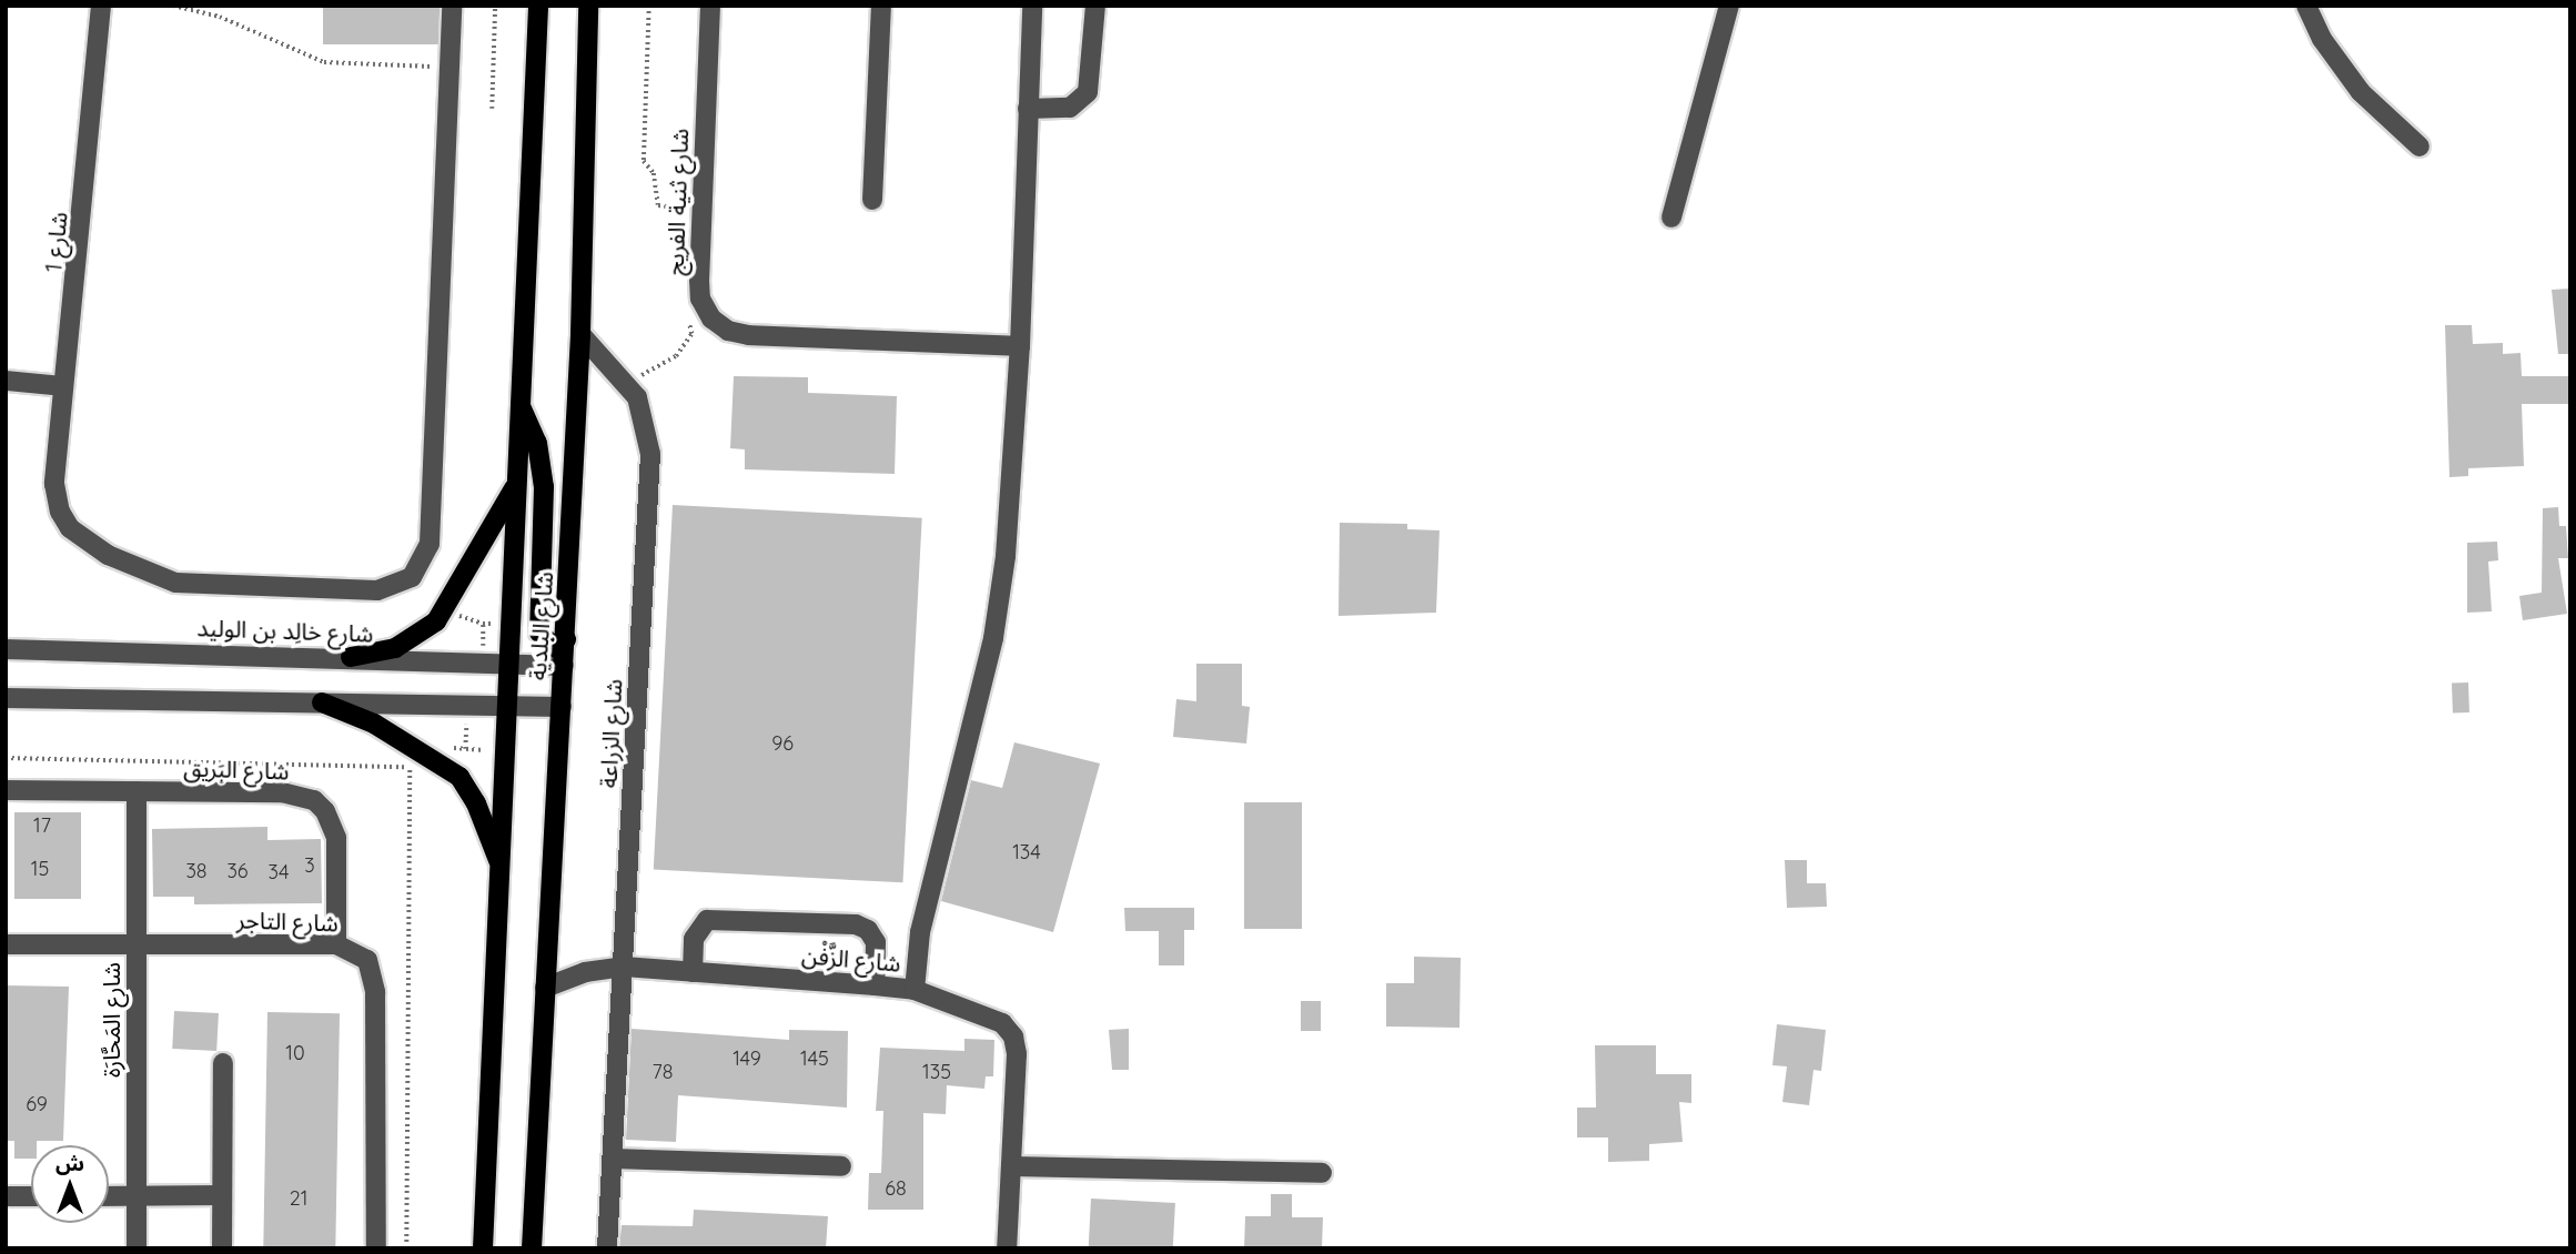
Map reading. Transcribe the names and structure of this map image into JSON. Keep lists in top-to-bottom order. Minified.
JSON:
{"streets":{"main road":["شارع البلدية"],"street":["شارع ثنية الفريج","شارع 1","شارع خالِد بن الوليد","شارع الزراعة","شارع البَريق","شارع التاجر","شارع الزَّفْن","شارع المَحَّارَة"]},"crossings":[["شارع البلدية","شارع خالِد بن الوليد"],["شارع البلدية","شارع الزراعة"],["شارع البلدية","شارع الزَّفْن"],["شارع الزراعة","شارع الزَّفْن"],["شارع البَريق","شارع التاجر"],["شارع البَريق","شارع المَحَّارَة"],["شارع التاجر","شارع المَحَّارَة"]],"house_numbers":["96","17","134","3","15","38","36","34","10","149","145","78","135","69","68","21"],"north":"top"}
